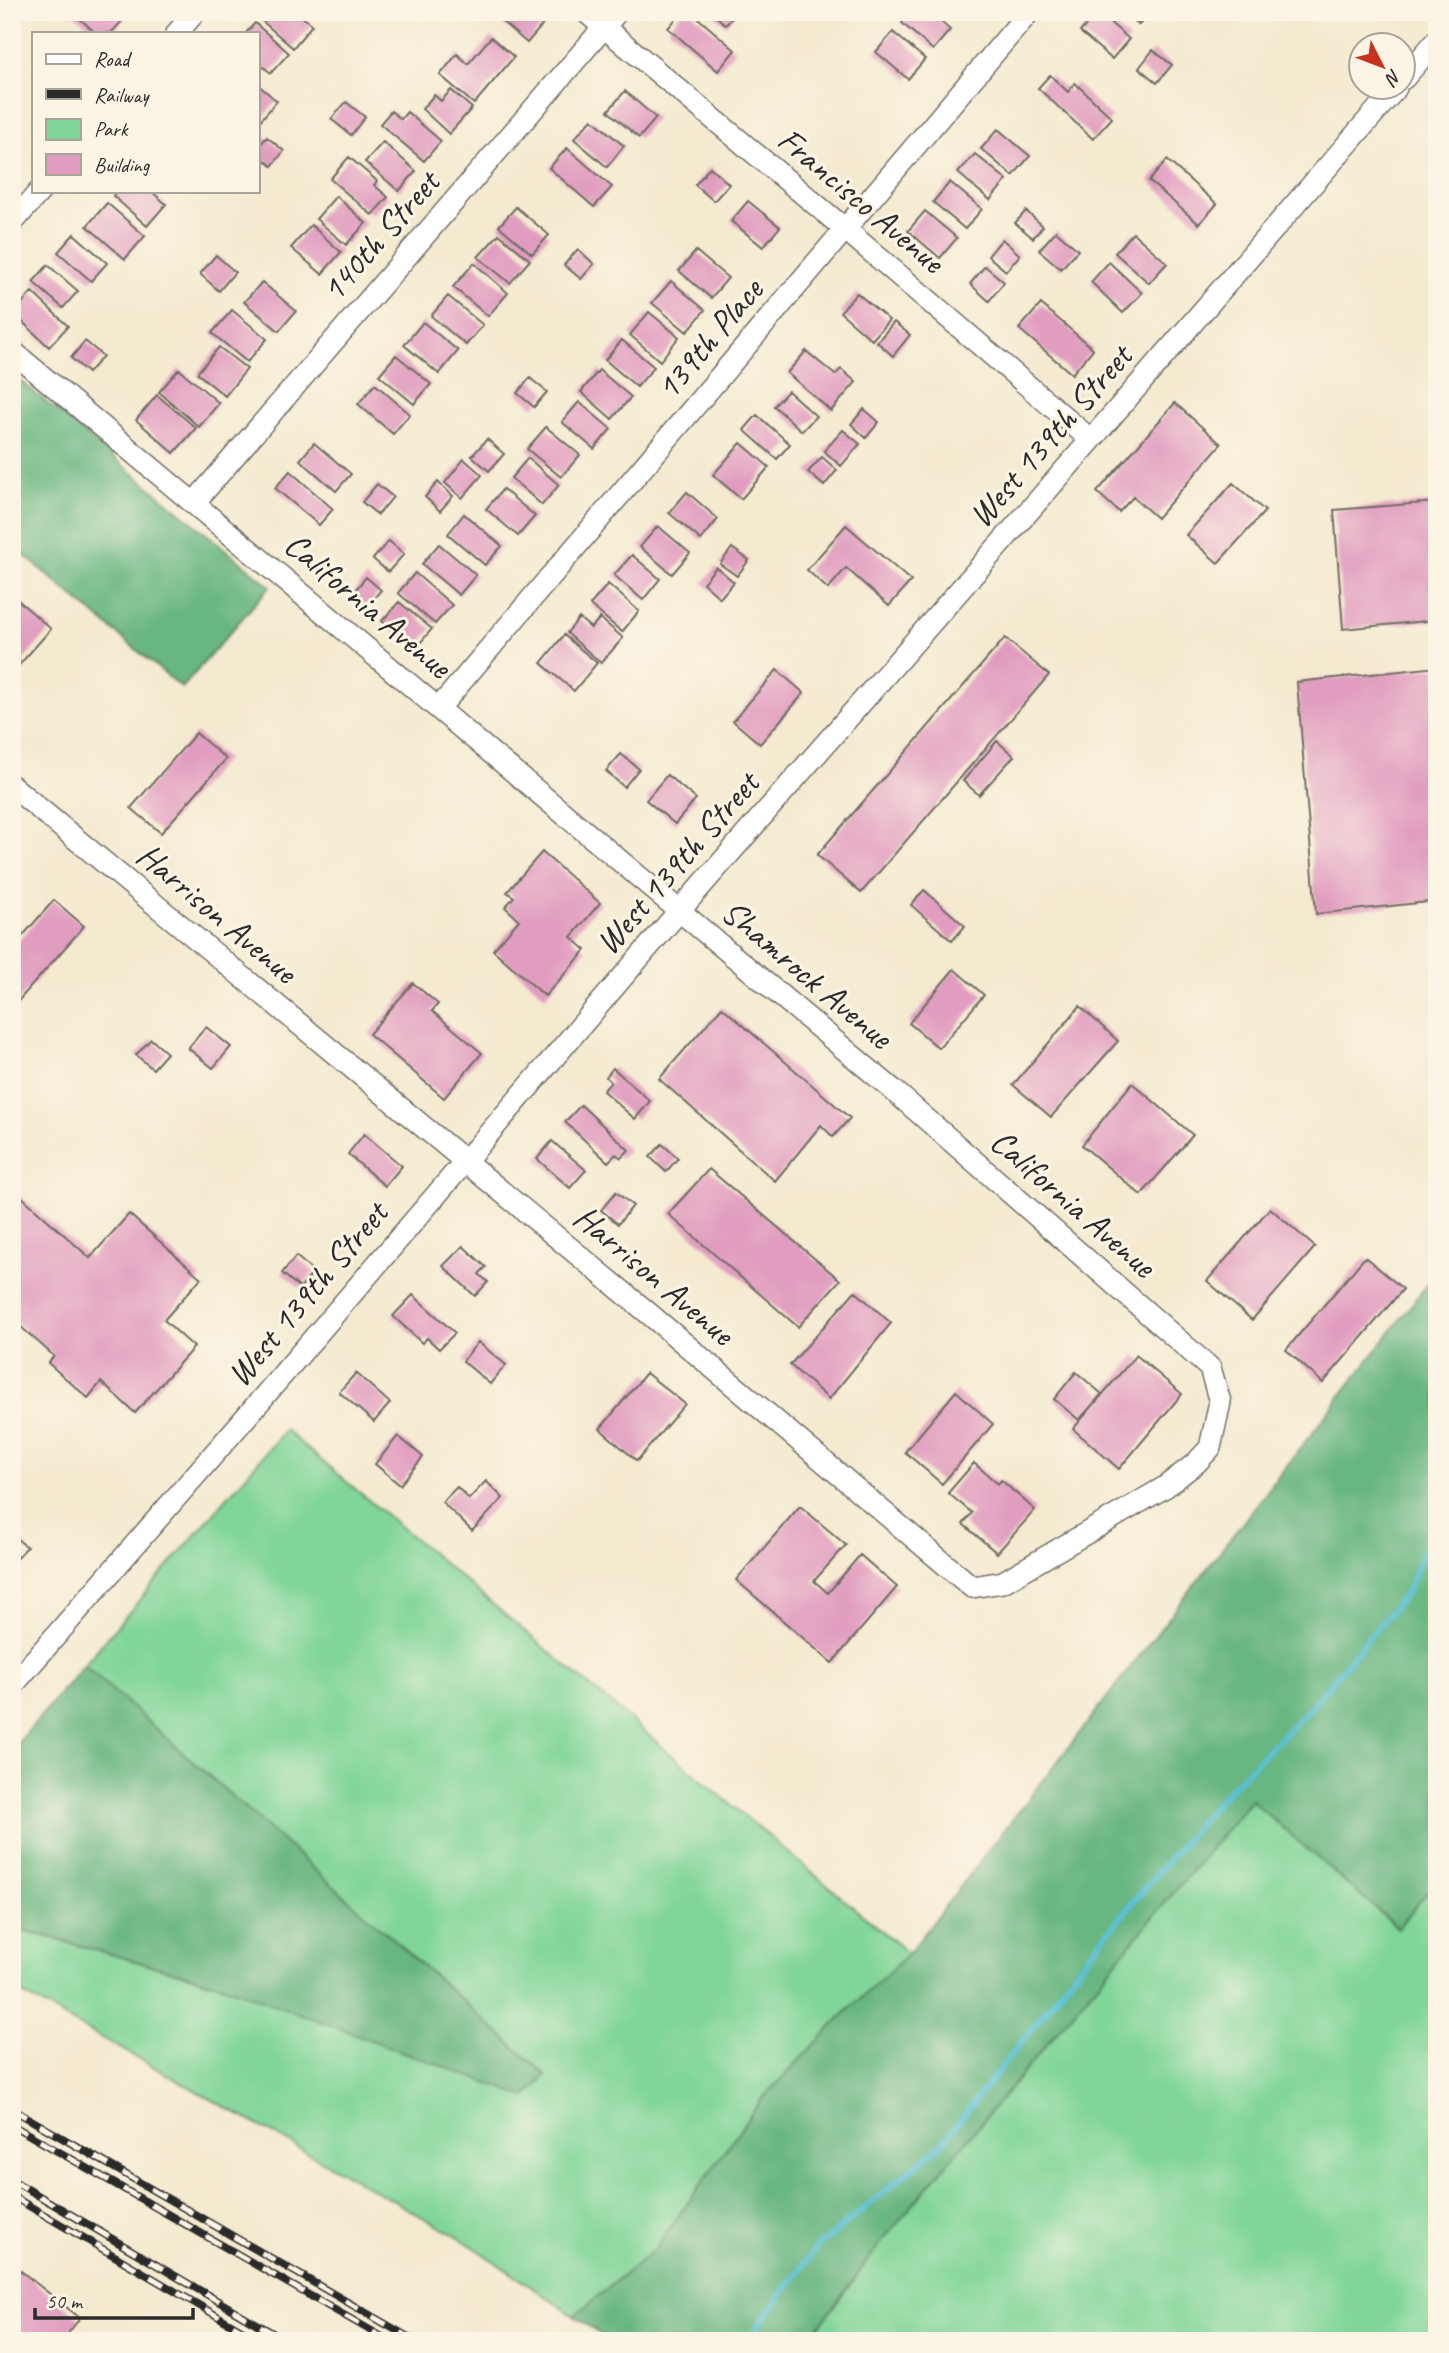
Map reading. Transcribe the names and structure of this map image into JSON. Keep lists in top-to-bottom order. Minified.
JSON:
{"streets":{"street":["Francisco Avenue","140th Street","139th Place","West 139th Street","California Avenue","Harrison Avenue","Shamrock Avenue"]},"crossings":[["Francisco Avenue","140th Street"],["Francisco Avenue","139th Place"],["Francisco Avenue","West 139th Street"],["140th Street","California Avenue"],["139th Place","California Avenue"],["West 139th Street","California Avenue"],["West 139th Street","Harrison Avenue"],["West 139th Street","Shamrock Avenue"],["California Avenue","Harrison Avenue"],["California Avenue","Shamrock Avenue"]],"legend":["Road","Railway","Park","Building"],"scale_bar":"50 m","north":"bottom right"}
